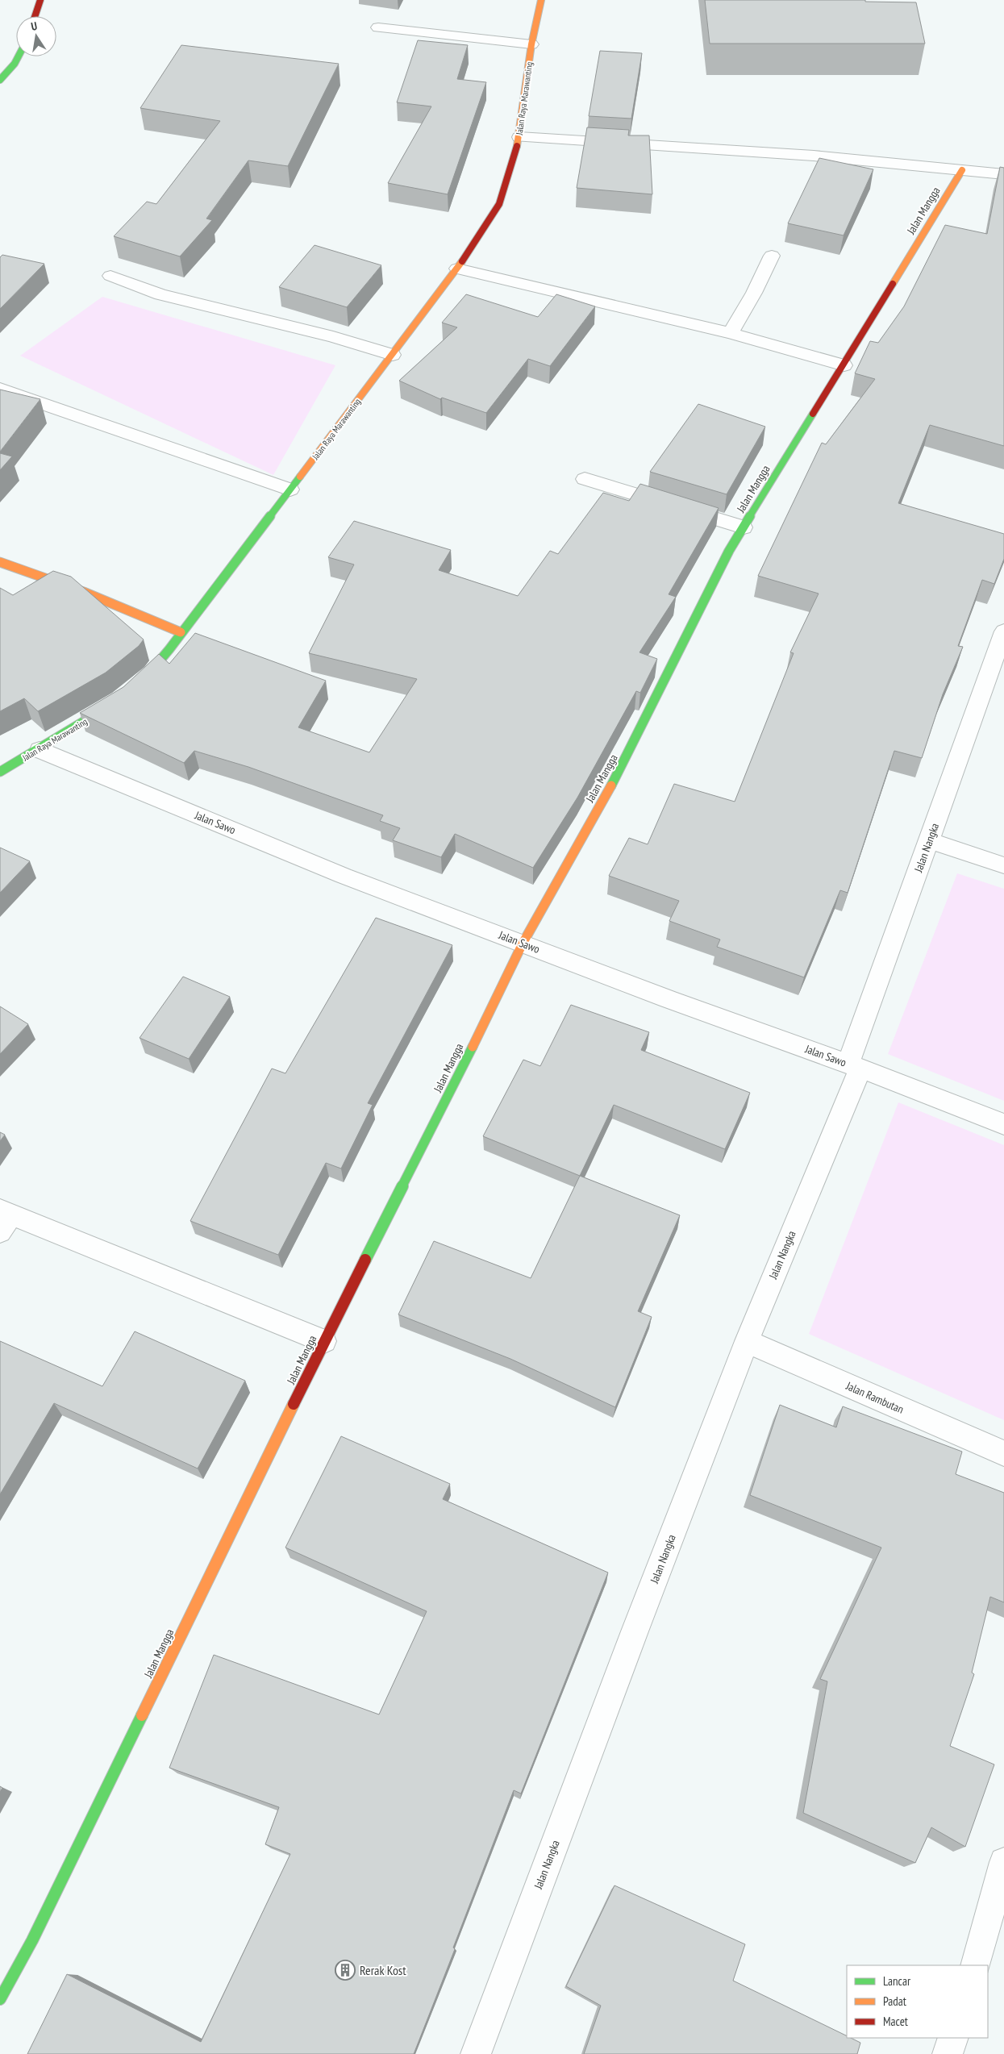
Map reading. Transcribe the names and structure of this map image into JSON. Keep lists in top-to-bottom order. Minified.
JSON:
{"streets":{"street":["Jalan Raya Marawanting","Jalan Mangga","Jalan Sawo","Jalan Nangka","Jalan Rambutan"]},"crossings":[["Jalan Raya Marawanting","Jalan Sawo"],["Jalan Mangga","Jalan Sawo"],["Jalan Sawo","Jalan Nangka"],["Jalan Nangka","Jalan Rambutan"]],"places":{"building":["Rerak Kost"]},"legend":["Lancar","Padat","Macet"],"north":"top"}
